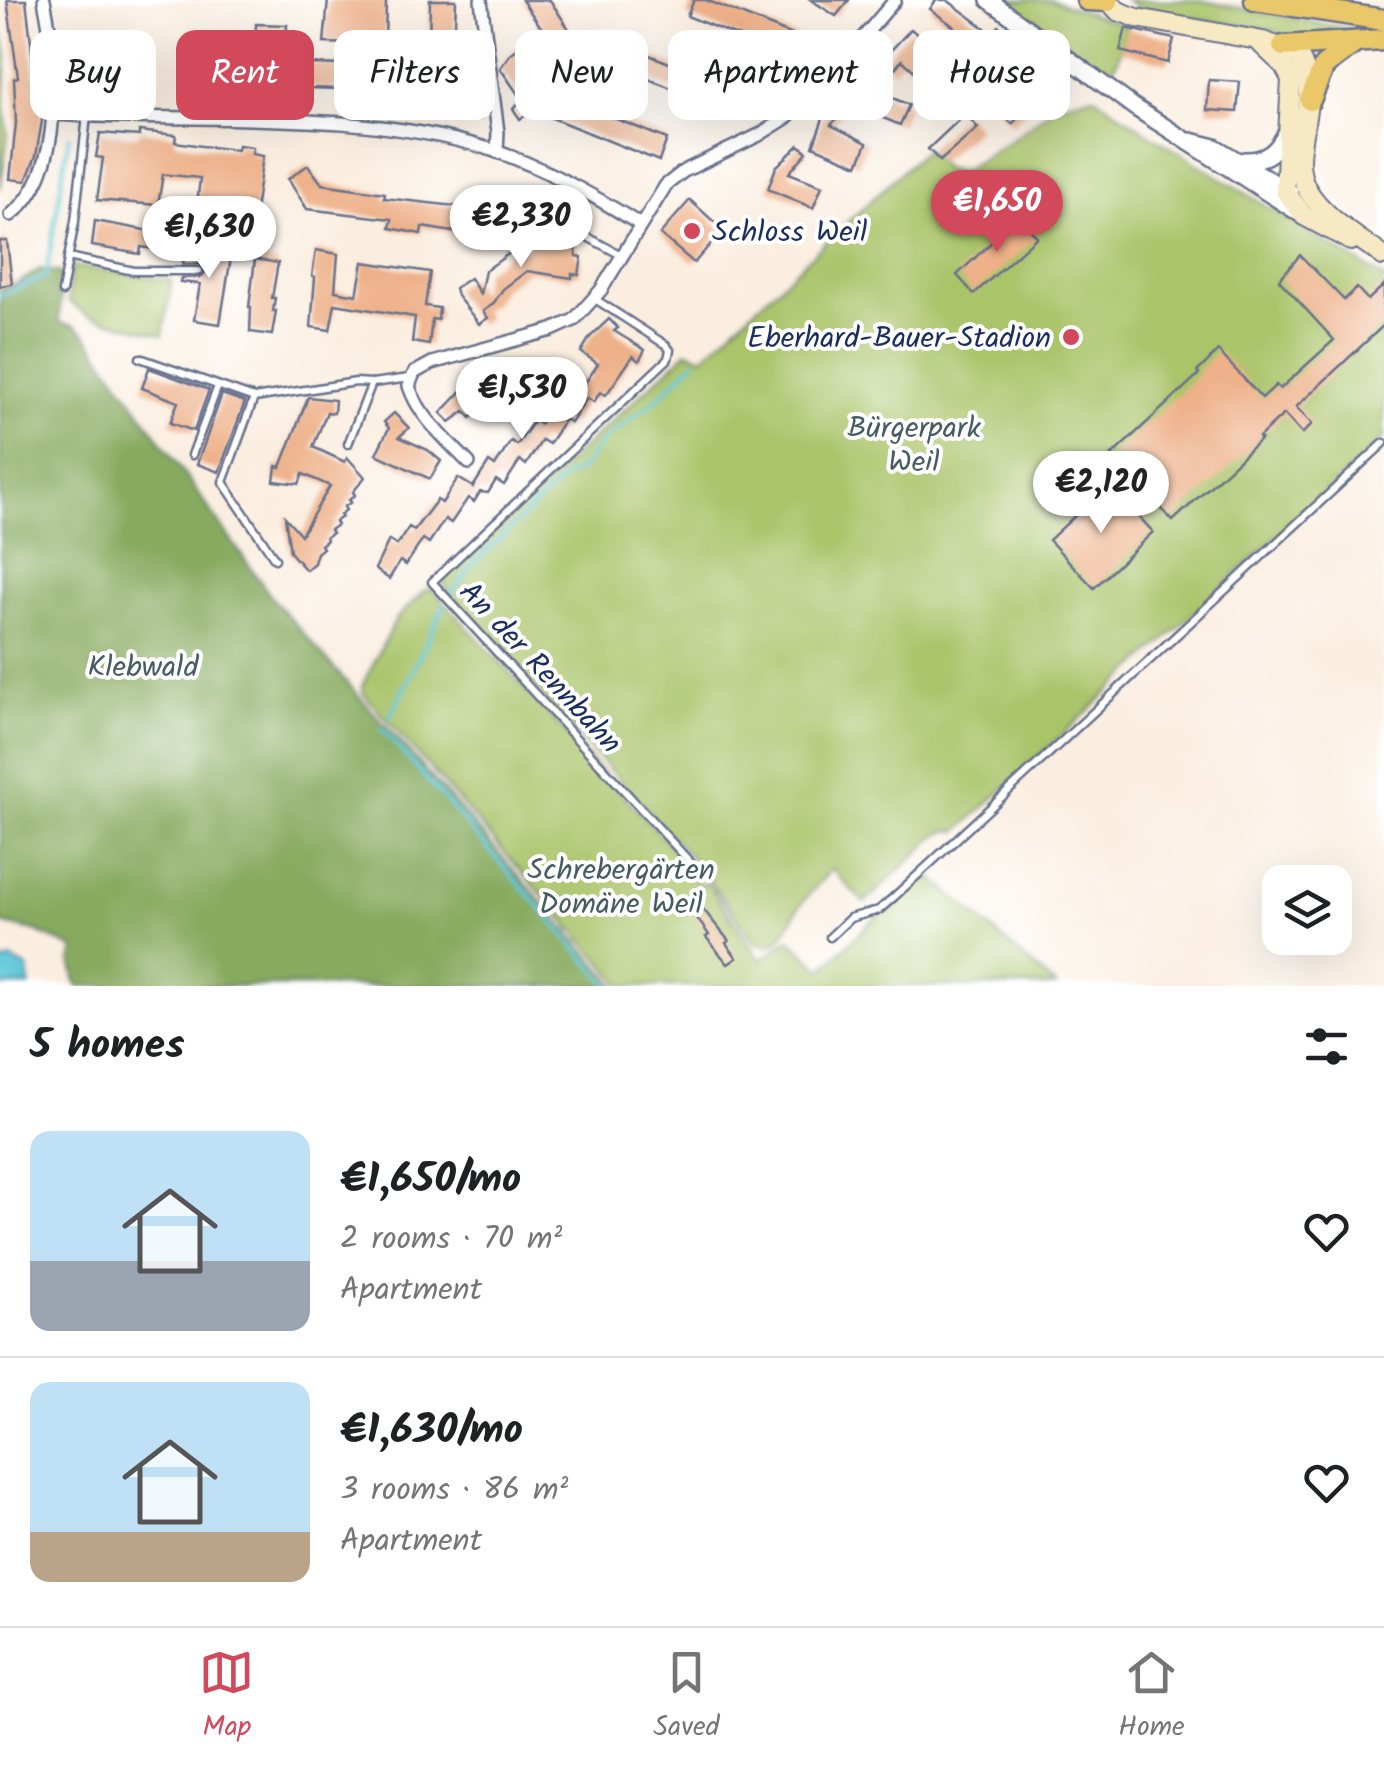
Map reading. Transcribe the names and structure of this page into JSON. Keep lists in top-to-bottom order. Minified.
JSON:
{"streets":{"lane":["An der Rennbahn"]},"parks":["Bürgerpark Weil","Klebwald","Schrebergärten Domäne Weil"],"places":["Schloss Weil","Eberhard-Bauer-Stadion"],"page":{"chip":["Buy","Rent","Filters","New","Apartment","House"],"price":["€1,650","€2,330","€1,630","€1,530","€2,120"],"heading":"5 homes","list":[{"name":"€1,650/mo","note":"2 rooms · 70 m² · Apartment"},{"name":"€1,630/mo","note":"3 rooms · 86 m² · Apartment"}],"tabs":["Map","Saved","Home"]}}
